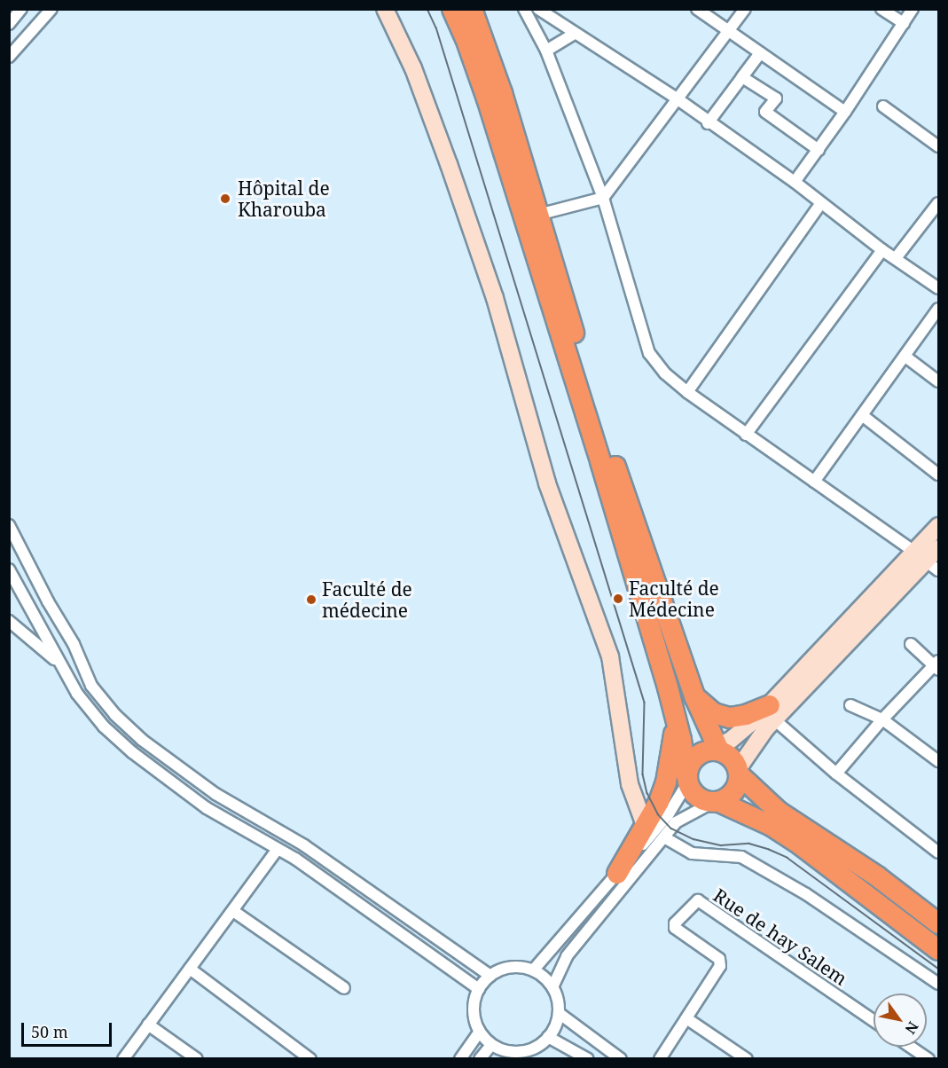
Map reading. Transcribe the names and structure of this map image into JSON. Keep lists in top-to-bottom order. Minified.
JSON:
{"streets":{"street":["Rue de hay Salem"]},"places":["Hôpital de Kharouba","Faculté de Médecine","Faculté de médecine"],"scale_bar":"50 m","north":"bottom right"}
